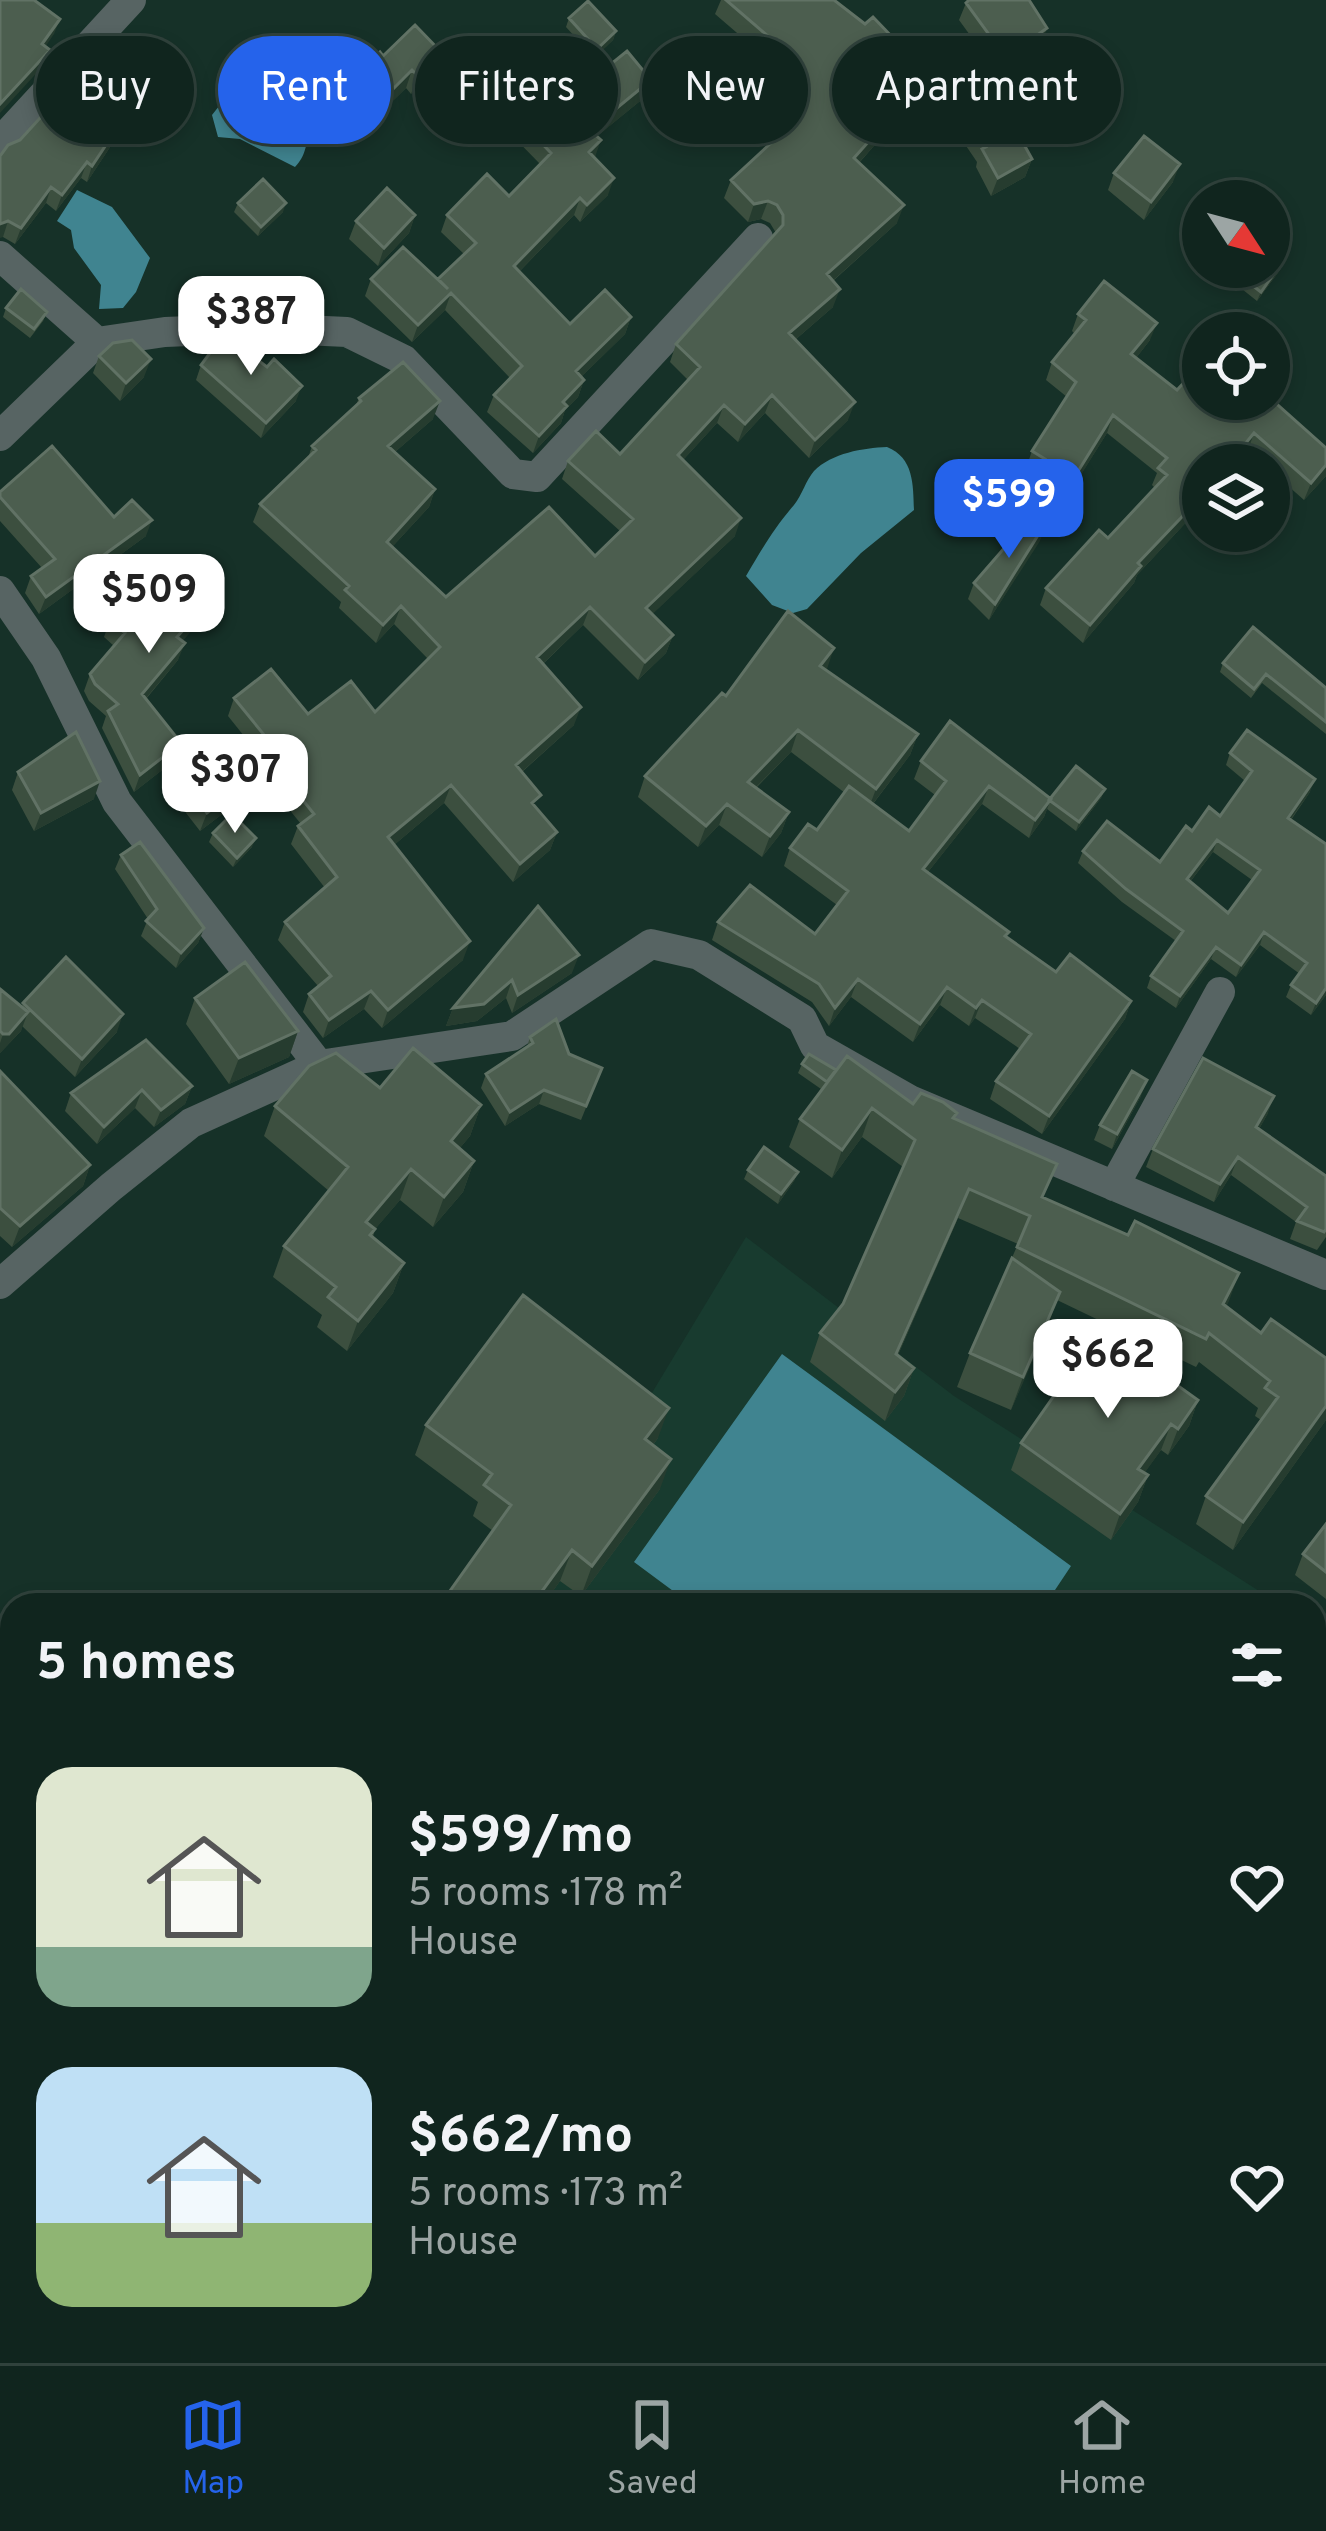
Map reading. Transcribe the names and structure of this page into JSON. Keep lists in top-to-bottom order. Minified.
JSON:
{"north":"bottom right","page":{"chip":["Buy","Rent","Filters","New","Apartment"],"price":["$387","$599","$509","$307","$662"],"heading":"5 homes","list":[{"name":"$599/mo","note":"5 rooms · 178 m² · House"},{"name":"$662/mo","note":"5 rooms · 173 m² · House"}],"tabs":["Map","Saved","Home"]}}
